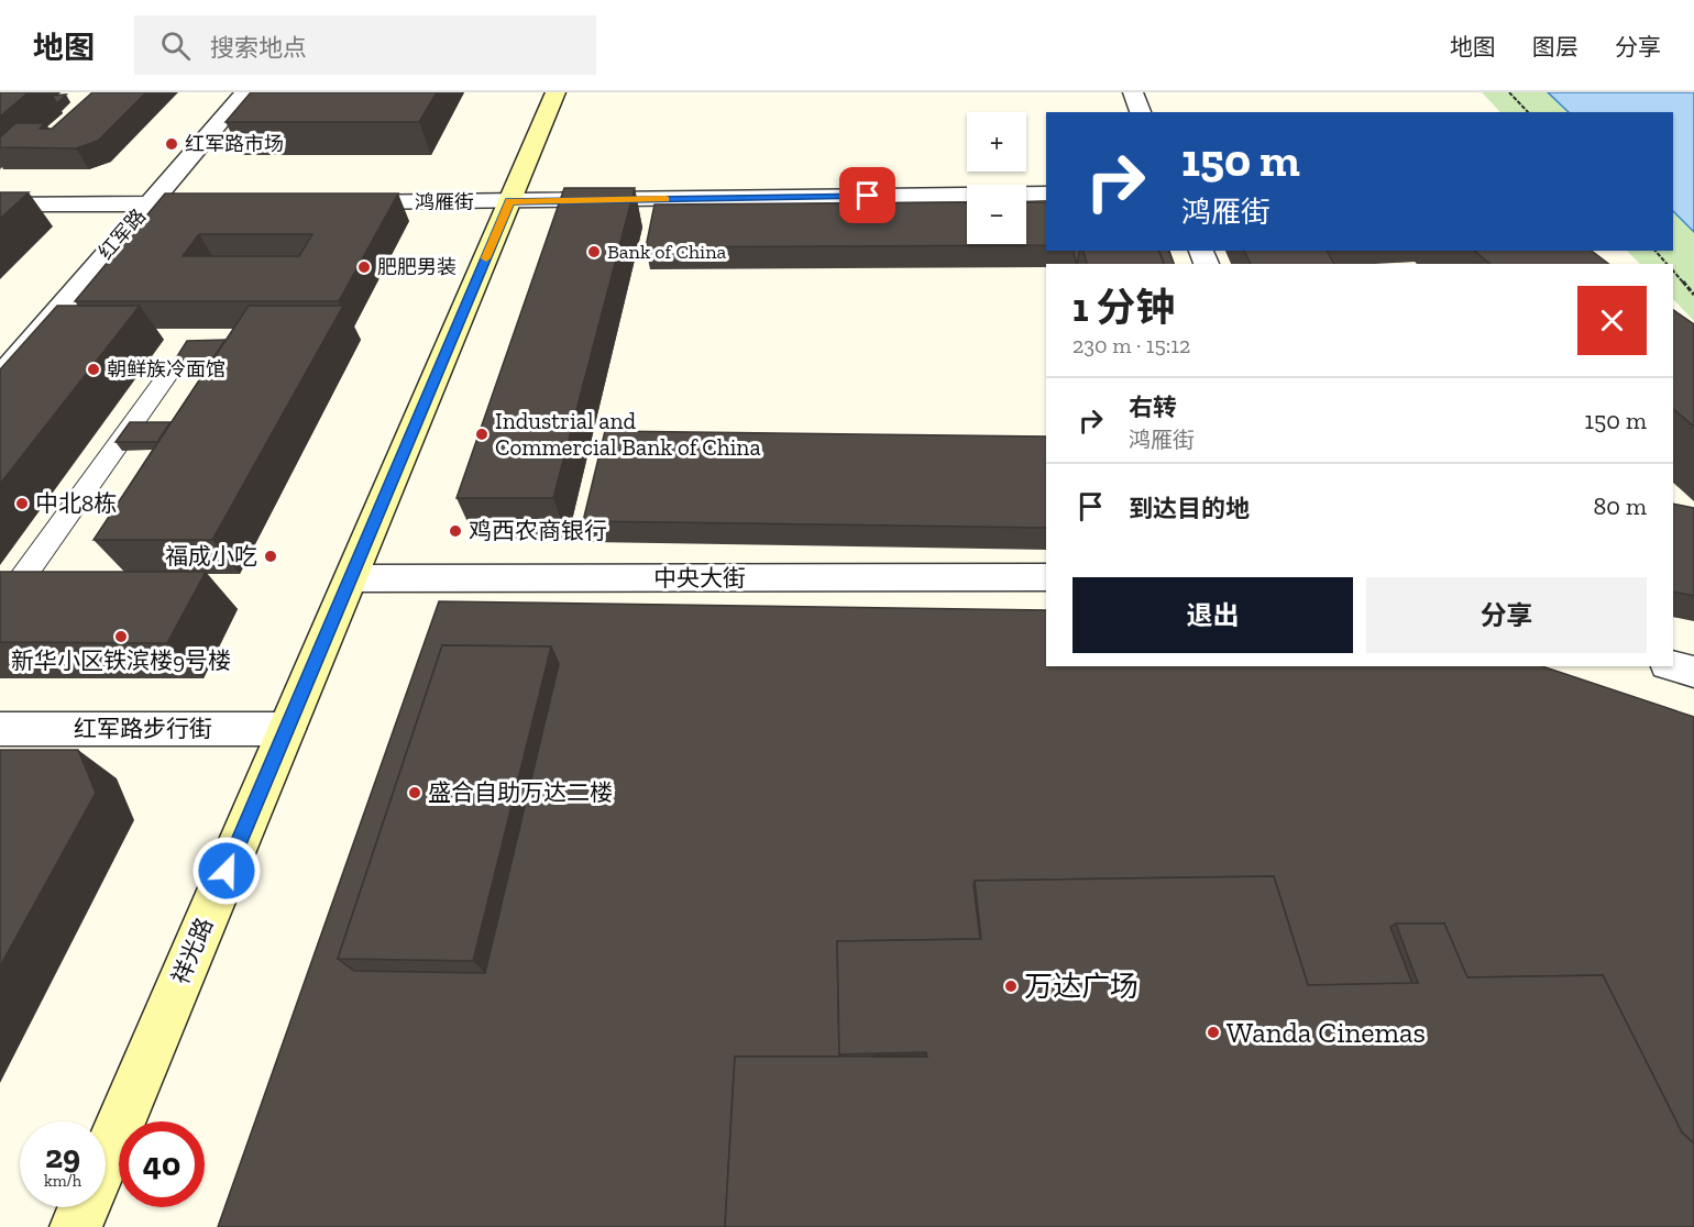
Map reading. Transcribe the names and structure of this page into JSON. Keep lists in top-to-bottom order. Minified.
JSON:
{"streets":{"street":["鸿雁街","红军路","中央大街","红军路步行街","祥光路"]},"crossings":[["鸿雁街","祥光路"],["中央大街","祥光路"],["红军路步行街","祥光路"]],"places":["红军路市场","Bank of China","肥肥男装","朝鲜族冷面馆","Industrial and Commercial Bank of China","中北8栋","鸡西农商银行","福成小吃","新华小区铁滨楼9号楼","盛合自助万达二楼","万达广场","Wanda Cinemas"],"page":{"header":"地图","search":"搜索地点","nav":["地图","图层","分享"],"map_buttons":["+","−"],"turn":["150 m","鸿雁街"],"heading":["1 分钟","230 m · 15:12"],"list":[{"name":"右转","note":"鸿雁街","value":"150 m"},{"name":"到达目的地","value":"80 m"}],"buttons":["退出","分享"],"speed":"29 km/h","limit":"40"}}
